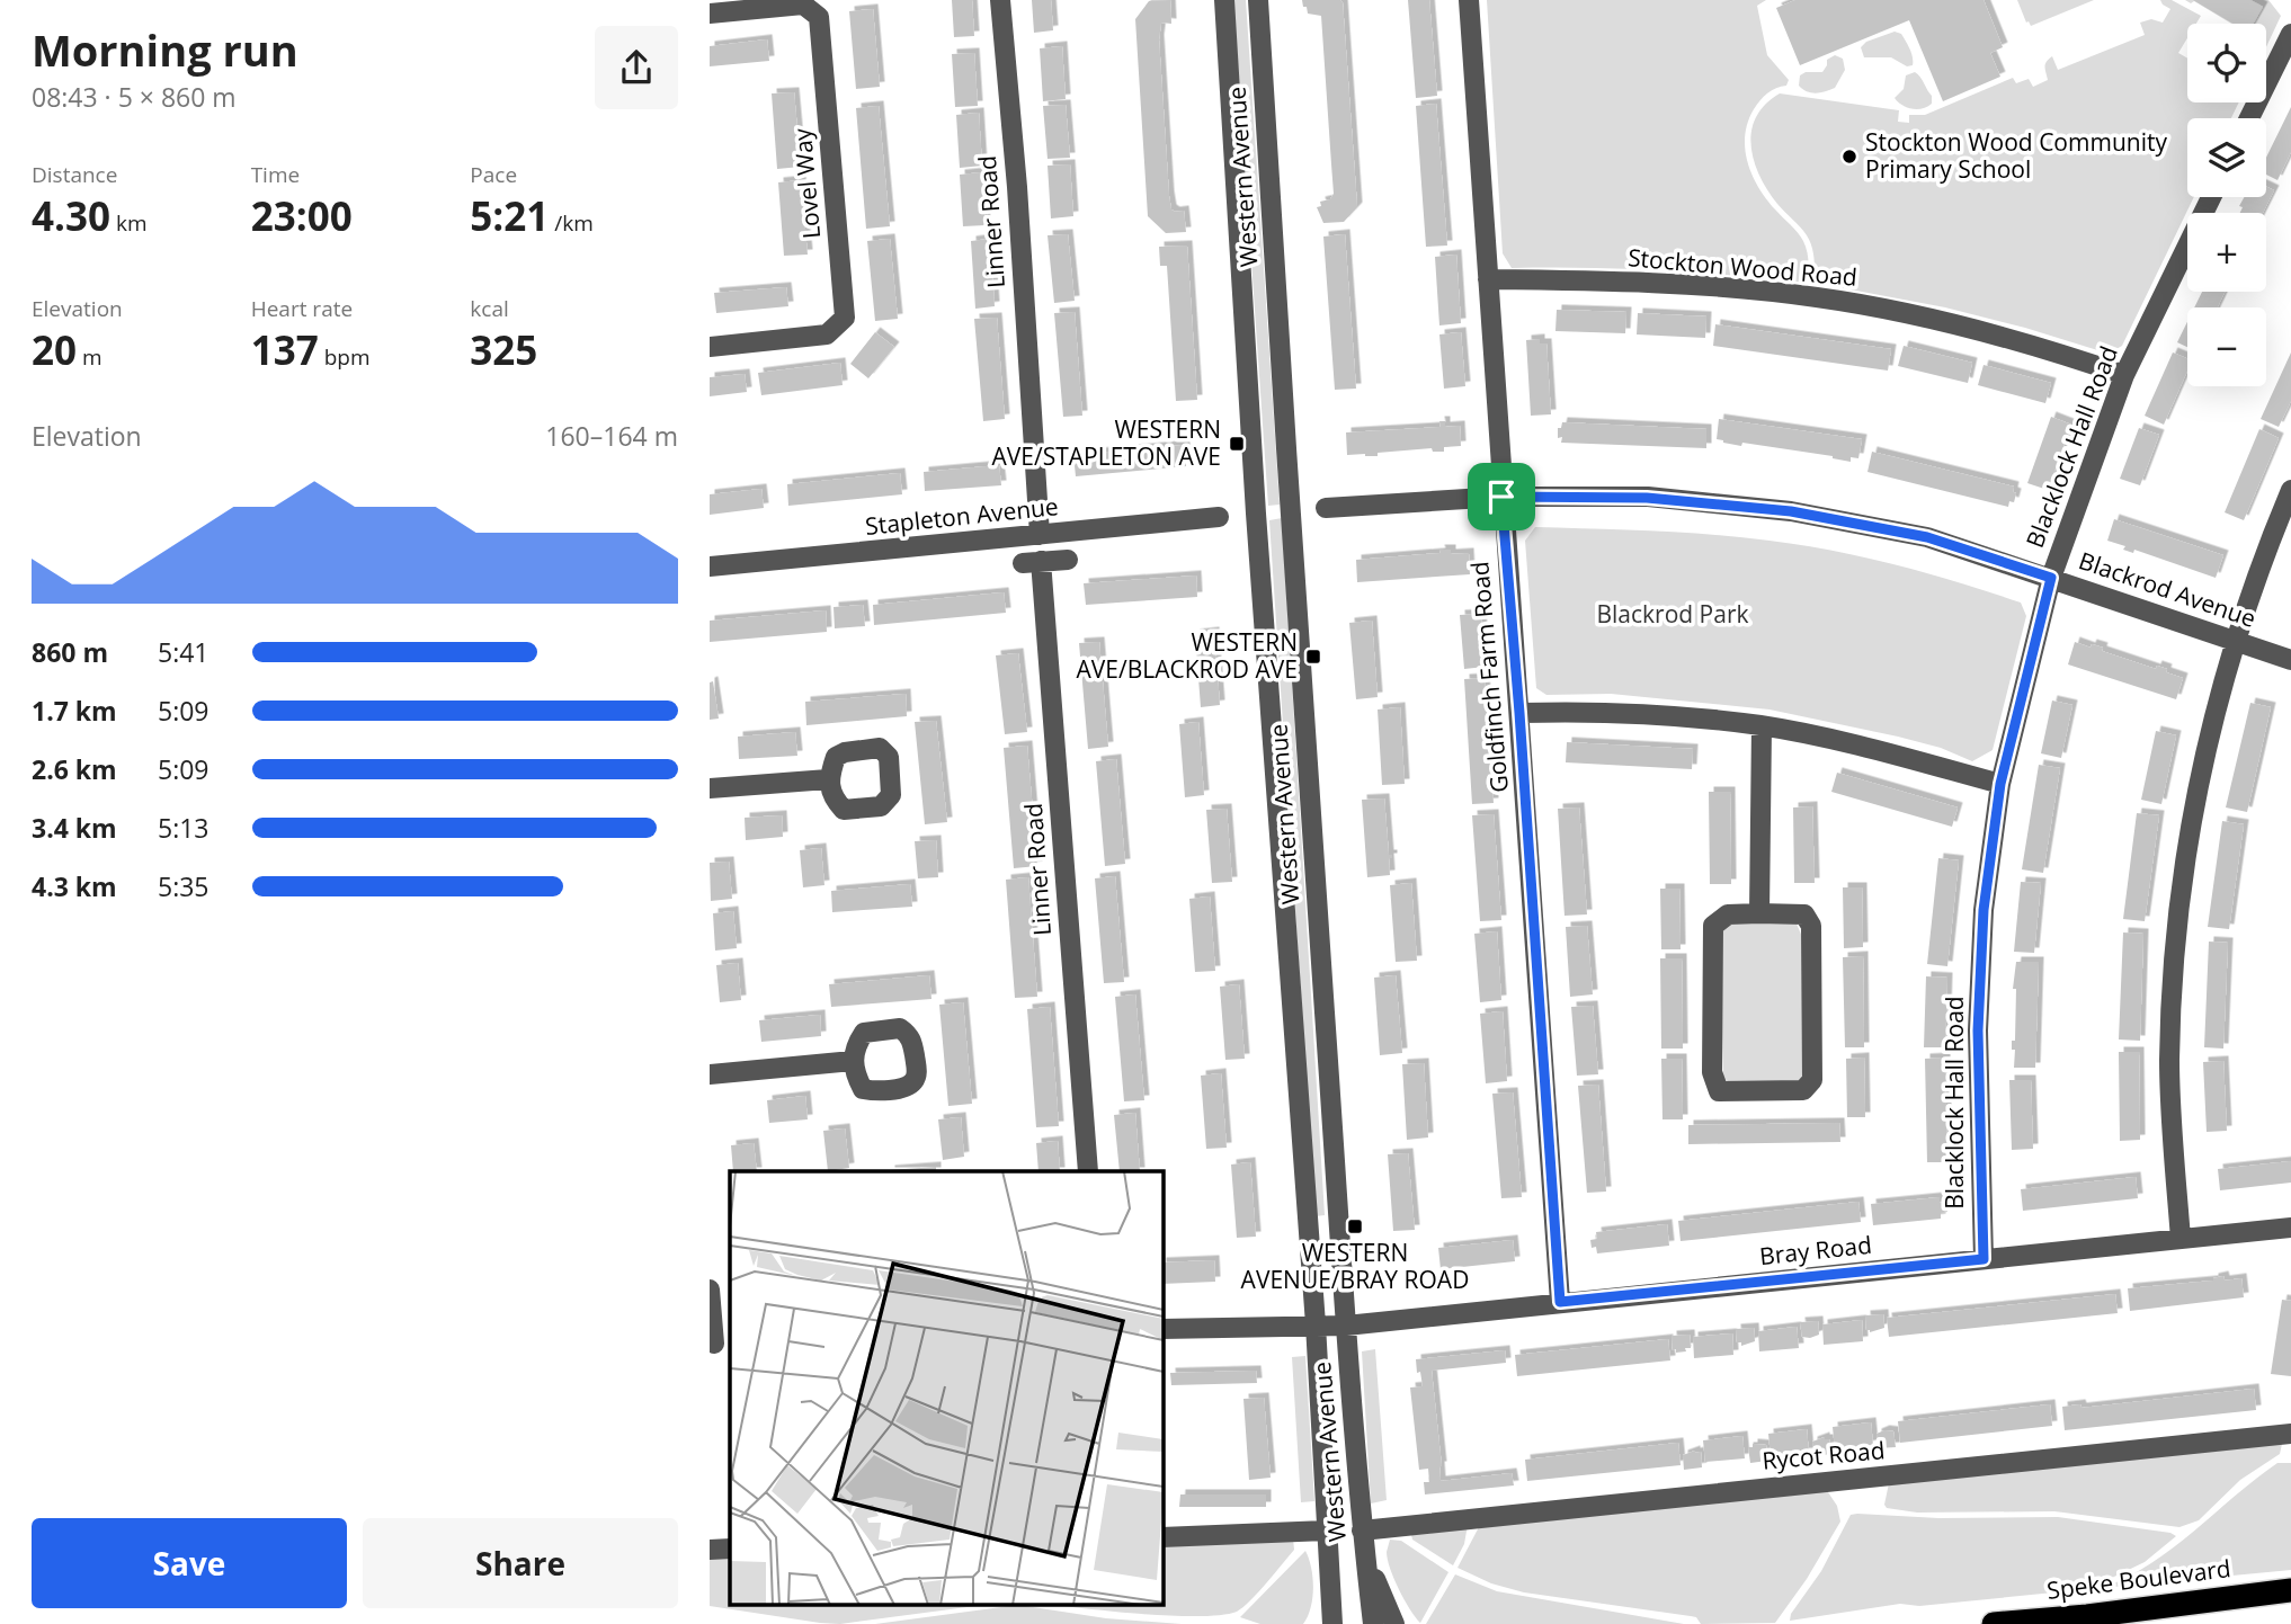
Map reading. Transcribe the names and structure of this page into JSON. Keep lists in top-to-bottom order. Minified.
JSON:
{"streets":{"highway":["Speke Boulevard"],"street":["Western Avenue","Lovel Way","Linner Road","Stockton Wood Road","Blacklock Hall Road","Stapleton Avenue","Blackrod Avenue","Goldfinch Farm Road","Bray Road","Rycot Road"]},"crossings":[["Western Avenue","Bray Road"],["Western Avenue","Rycot Road"],["Linner Road","Stapleton Avenue"],["Stockton Wood Road","Blacklock Hall Road"],["Stockton Wood Road","Goldfinch Farm Road"],["Blacklock Hall Road","Blackrod Avenue"],["Blacklock Hall Road","Bray Road"],["Blackrod Avenue","Goldfinch Farm Road"],["Goldfinch Farm Road","Bray Road"]],"parks":["Blackrod Park"],"places":{"other":["Stockton Wood Community Primary School"],"transit":["WESTERN AVE/STAPLETON AVE","WESTERN AVE/BLACKROD AVE","WESTERN AVENUE/BRAY ROAD"]},"page":{"heading":["Morning run","08:43 · 5 × 860 m"],"map_buttons":["+","−"],"stats":[["Distance","4.30 km"],["Time","23:00"],["Pace","5:21 /km"],["Elevation","20 m"],["Heart rate","137 bpm"],["kcal","325"]],"chart":["Elevation","160–164 m"],"list":[{"name":"860 m","note":"5:41"},{"name":"1.7 km","note":"5:09"},{"name":"2.6 km","note":"5:09"},{"name":"3.4 km","note":"5:13"},{"name":"4.3 km","note":"5:35"}],"buttons":["Save","Share"]}}
